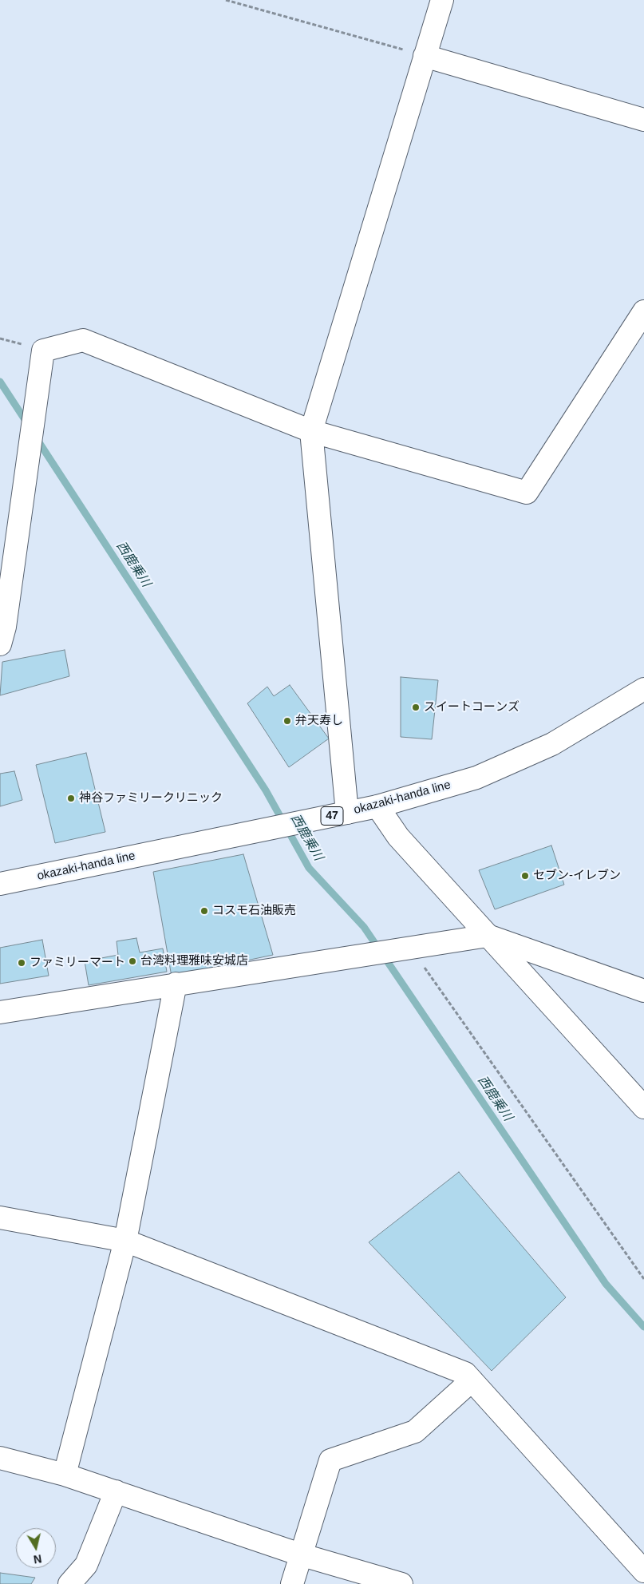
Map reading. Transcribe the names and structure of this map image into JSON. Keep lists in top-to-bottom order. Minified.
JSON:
{"streets":{"street":["okazaki-handa line","47"]},"water":["西鹿乗川"],"places":["スイートコーンズ","弁天寿し","神谷ファミリークリニック","セブン-イレブン","コスモ石油販売","台湾料理雅味安城店","ファミリーマート"],"north":"bottom"}
